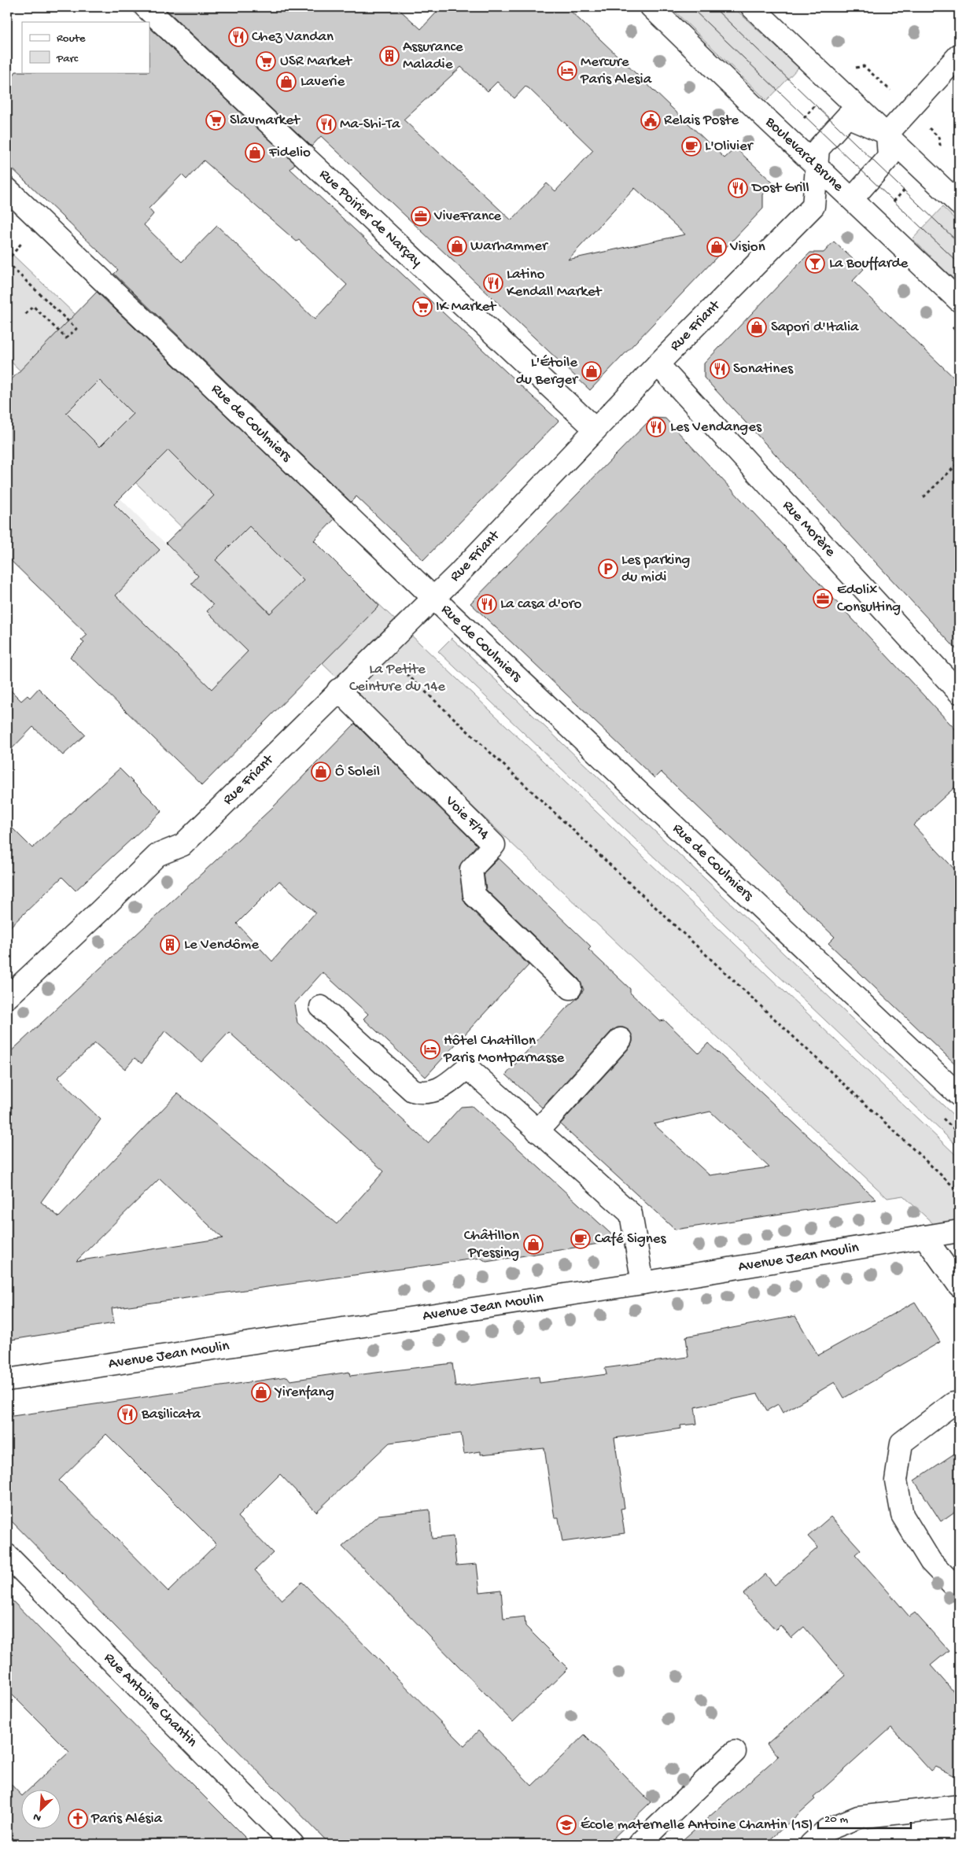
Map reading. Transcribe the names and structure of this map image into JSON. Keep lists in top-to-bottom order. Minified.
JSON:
{"streets":{"street":["Boulevard Brune","Rue Poirier de Narçay","Rue Friant","Rue de Coulmiers","Rue Morère","Voie F/14","Avenue Jean Moulin","Rue Antoine Chantin"]},"crossings":[["Boulevard Brune","Rue Friant"],["Rue Poirier de Narçay","Rue Friant"],["Rue Friant","Rue de Coulmiers"],["Rue Friant","Rue Morère"],["Rue Friant","Voie F/14"]],"parks":["La Petite Ceinture du 14e"],"places":{"restaurant":["Chez Vandan","Ma-Shi-Ta","Dost Grill","Latino Kendall Market","Sonatines","Les Vendanges","La casa d'oro","Basilicata"],"building":["Assurance Maladie","Le Vendôme"],"supermarket":["USR Market","Slavmarket","IK Market"],"hotel":["Mercure Paris Alesia","Hôtel Chatillon Paris Montparnasse"],"shop":["Laverie","Fidelio","Warhammer","Vision","Sapori d'Italia","L'Étoile du Berger","Ô Soleil","Châtillon Pressing","Yirenfang"],"public building":["Relais Poste"],"cafe":["L'Olivier","Café Signes"],"office":["ViveFrance","Edolix Consulting"],"bar":["La Bouffarde"],"parking":["Les parking du midi"],"church":["Paris Alésia"],"school or university":["École maternelle Antoine Chantin (15)"]},"legend":["Route","Parc"],"scale_bar":"20 m","north":"bottom left"}
